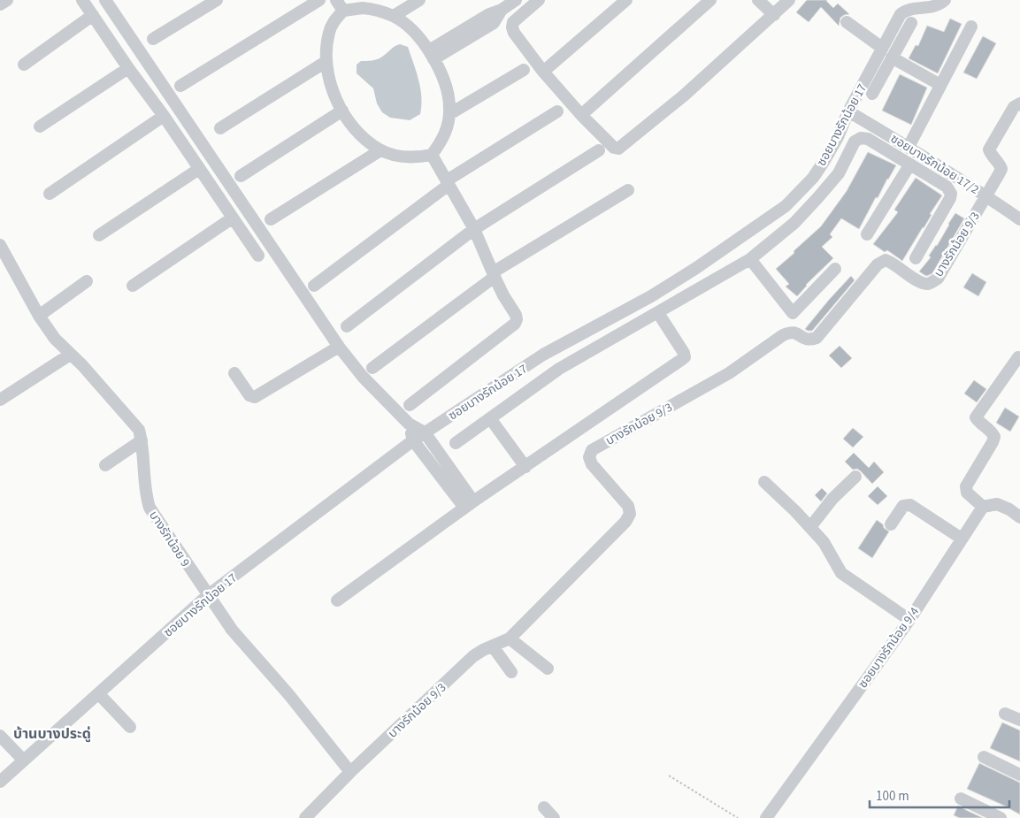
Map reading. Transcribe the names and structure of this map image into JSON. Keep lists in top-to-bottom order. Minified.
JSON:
{"streets":{"street":["ซอยบางรักน้อย 17","ซอยบางรักน้อย 17/2","บางรักน้อย 9/3","บางรักน้อย 9","ซอยบางรักน้อย 9/4"]},"crossings":[["ซอยบางรักน้อย 17","ซอยบางรักน้อย 17/2"],["ซอยบางรักน้อย 17","บางรักน้อย 9"],["ซอยบางรักน้อย 17/2","บางรักน้อย 9/3"],["บางรักน้อย 9/3","บางรักน้อย 9"]],"districts":["บ้านบางประดู่"],"scale_bar":"100 m"}
